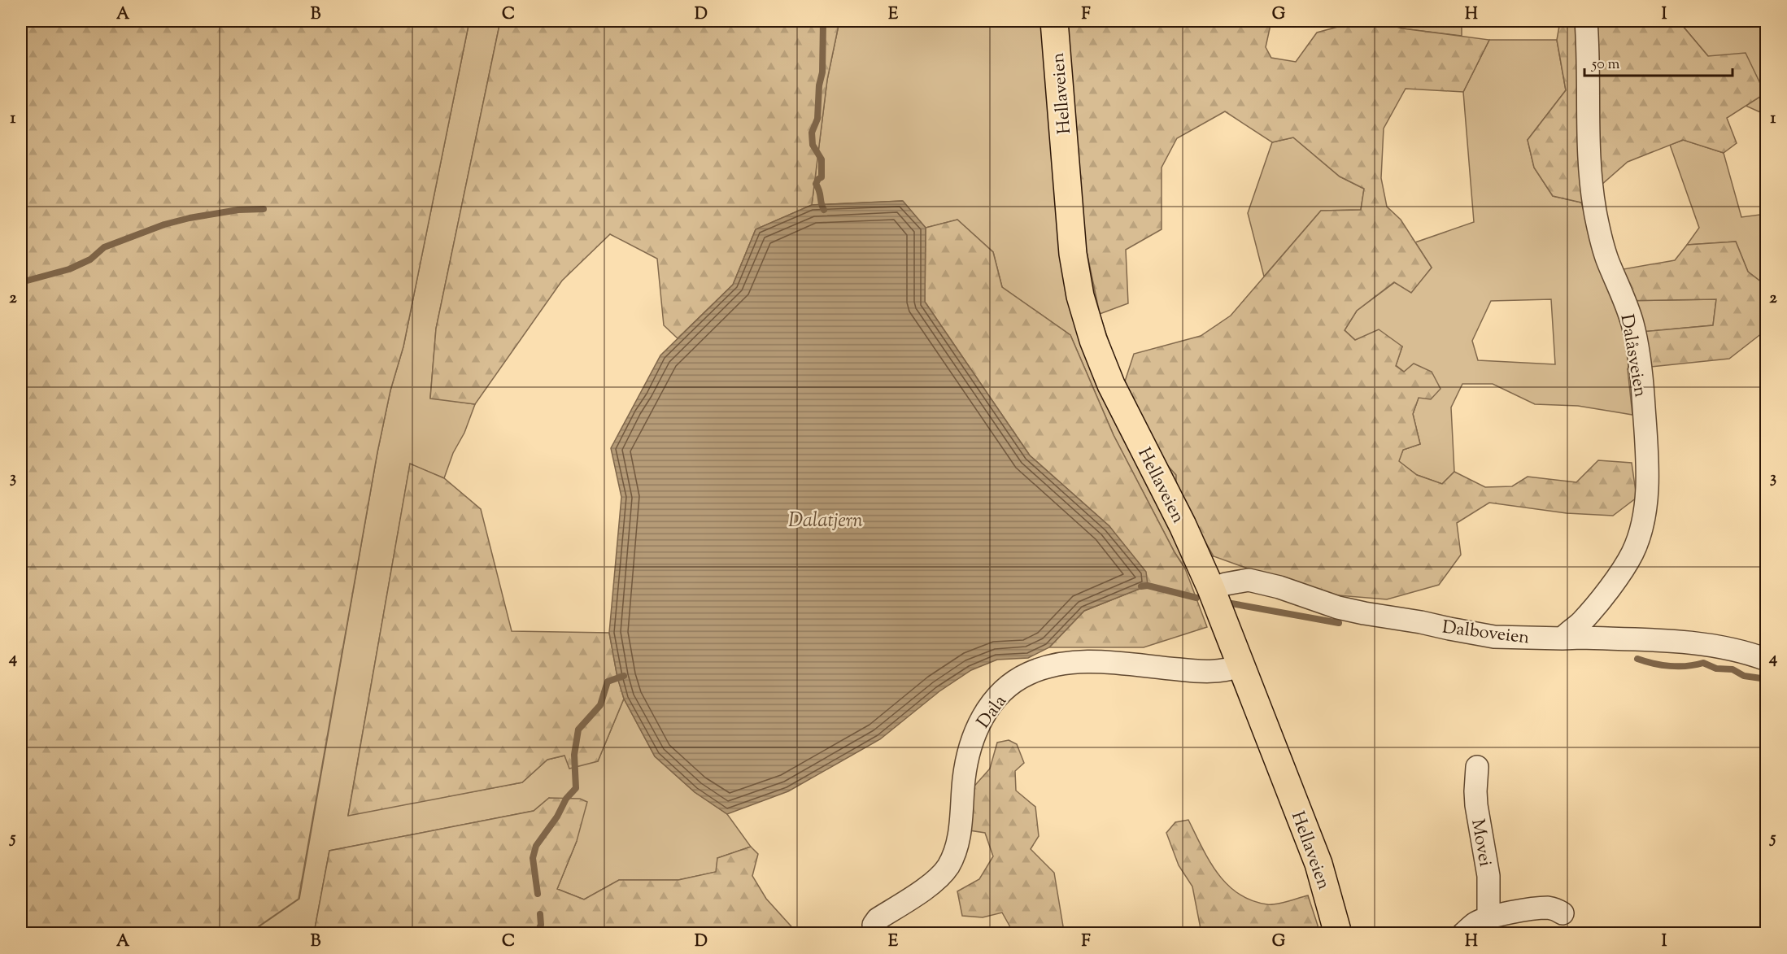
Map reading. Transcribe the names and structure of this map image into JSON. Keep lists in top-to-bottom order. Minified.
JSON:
{"streets":{"main road":["Hellaveien"],"street":["Dalåsveien","Dalboveien","Dala","Movei"]},"crossings":[["Hellaveien","Dalboveien"],["Hellaveien","Dala"],["Dalåsveien","Dalboveien"]],"water":["Dalatjern"],"scale_bar":"50 m","grid":{"columns":["A","B","C","D","E","F","G","H","I"],"rows":["1","2","3","4","5"]}}
